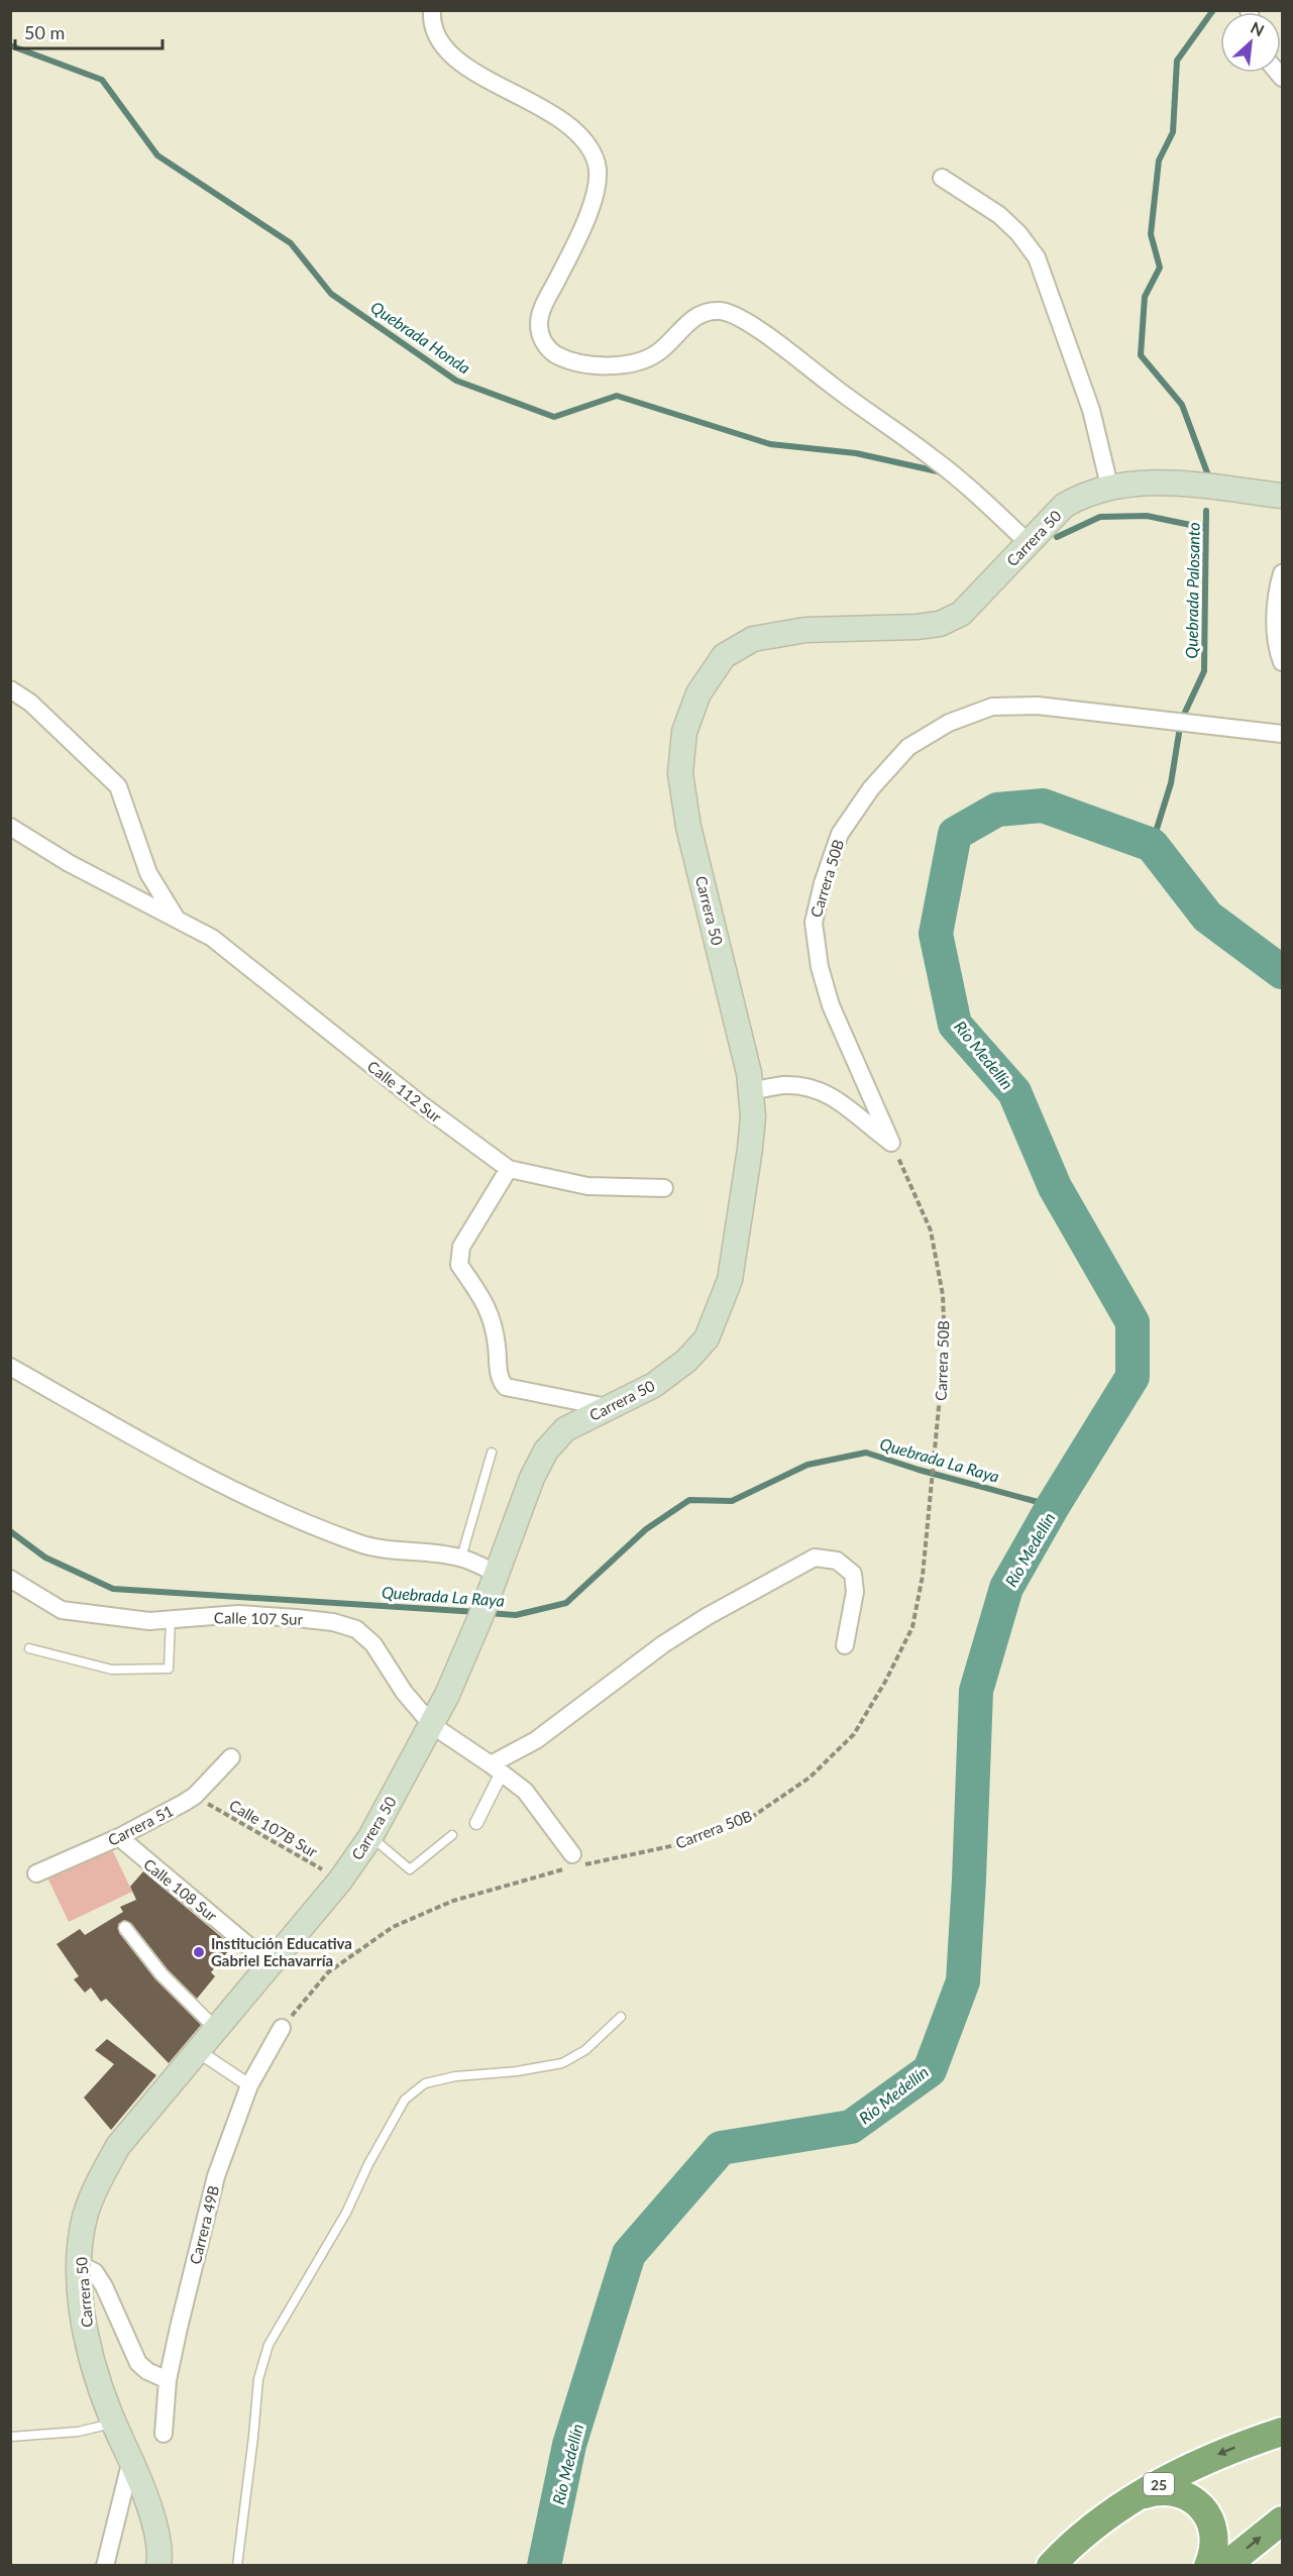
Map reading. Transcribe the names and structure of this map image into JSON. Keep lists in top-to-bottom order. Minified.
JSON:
{"streets":{"highway":["25"],"main road":["Carrera 50"],"street":["Carrera 50B","Calle 112 Sur","Calle 107 Sur","Carrera 51","Calle 108 Sur","Carrera 49B"],"path":["Calle 107B Sur"]},"crossings":[["Carrera 50","Calle 107 Sur"],["Carrera 50","Calle 107B Sur"],["Carrera 50","Calle 108 Sur"],["Carrera 50B","Calle 107 Sur"],["Carrera 50B","Carrera 49B"],["Carrera 51","Calle 107B Sur"],["Carrera 51","Calle 108 Sur"]],"water":["Quebrada Honda","Quebrada Palosanto","Río Medellín","Quebrada La Raya"],"places":["Institución Educativa Gabriel Echavarría"],"scale_bar":"50 m","north":"top right"}
